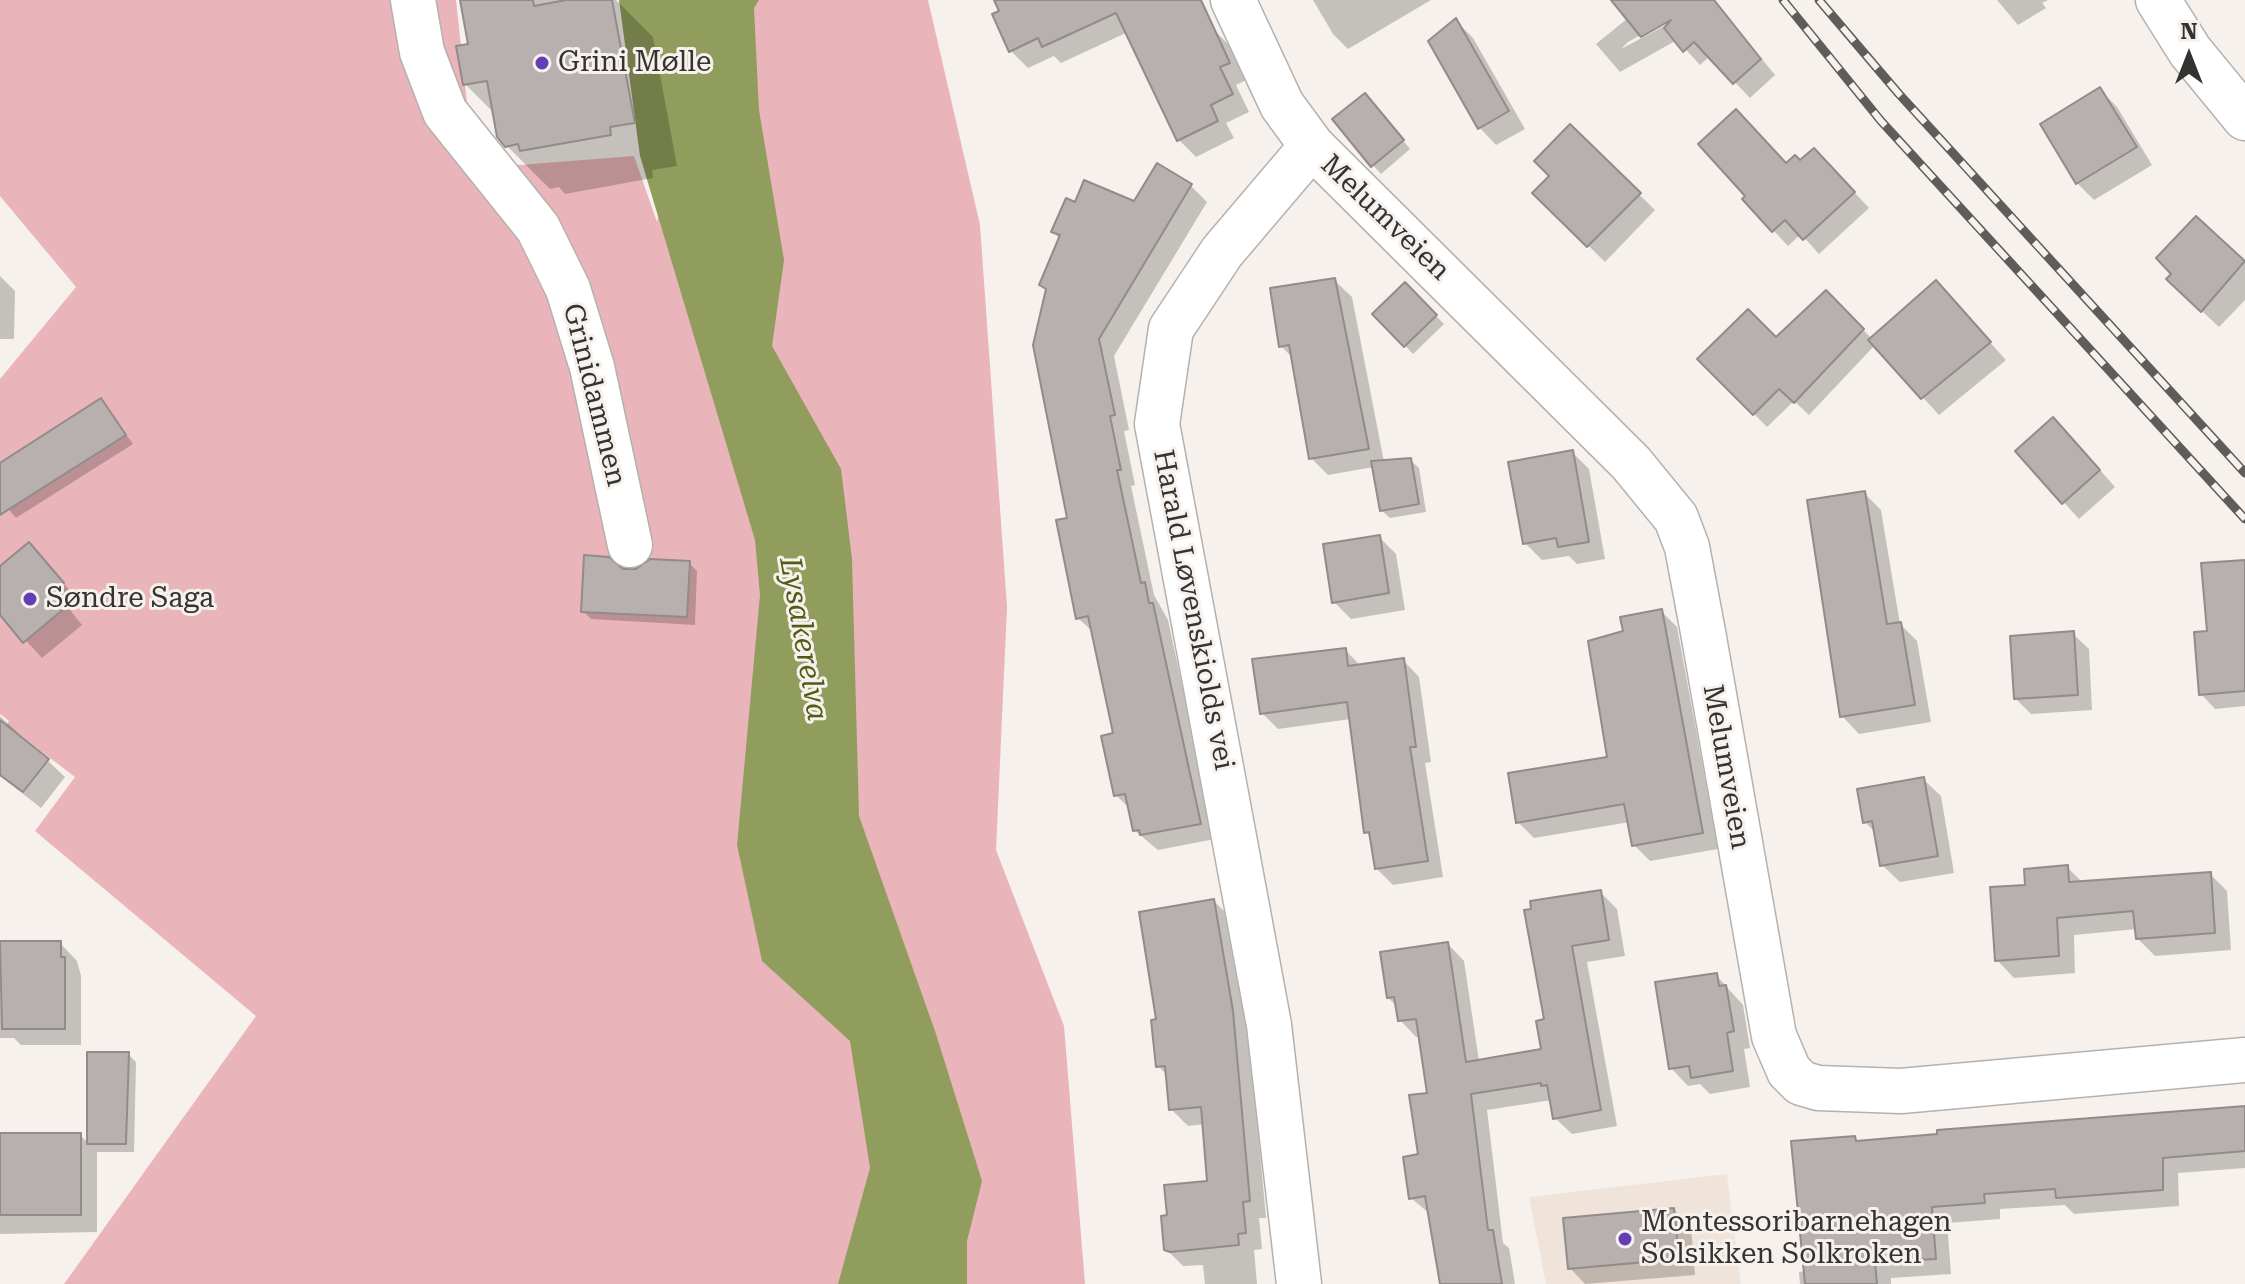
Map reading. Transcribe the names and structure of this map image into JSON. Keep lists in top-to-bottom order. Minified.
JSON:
{"streets":{"street":["Melumveien","Grinidammen","Harald Løvenskiolds vei"]},"crossings":[["Melumveien","Harald Løvenskiolds vei"]],"water":["Lysakerelva"],"places":["Grini Mølle","Søndre Saga","Montessoribarnehagen Solsikken Solkroken"],"north":"top"}
